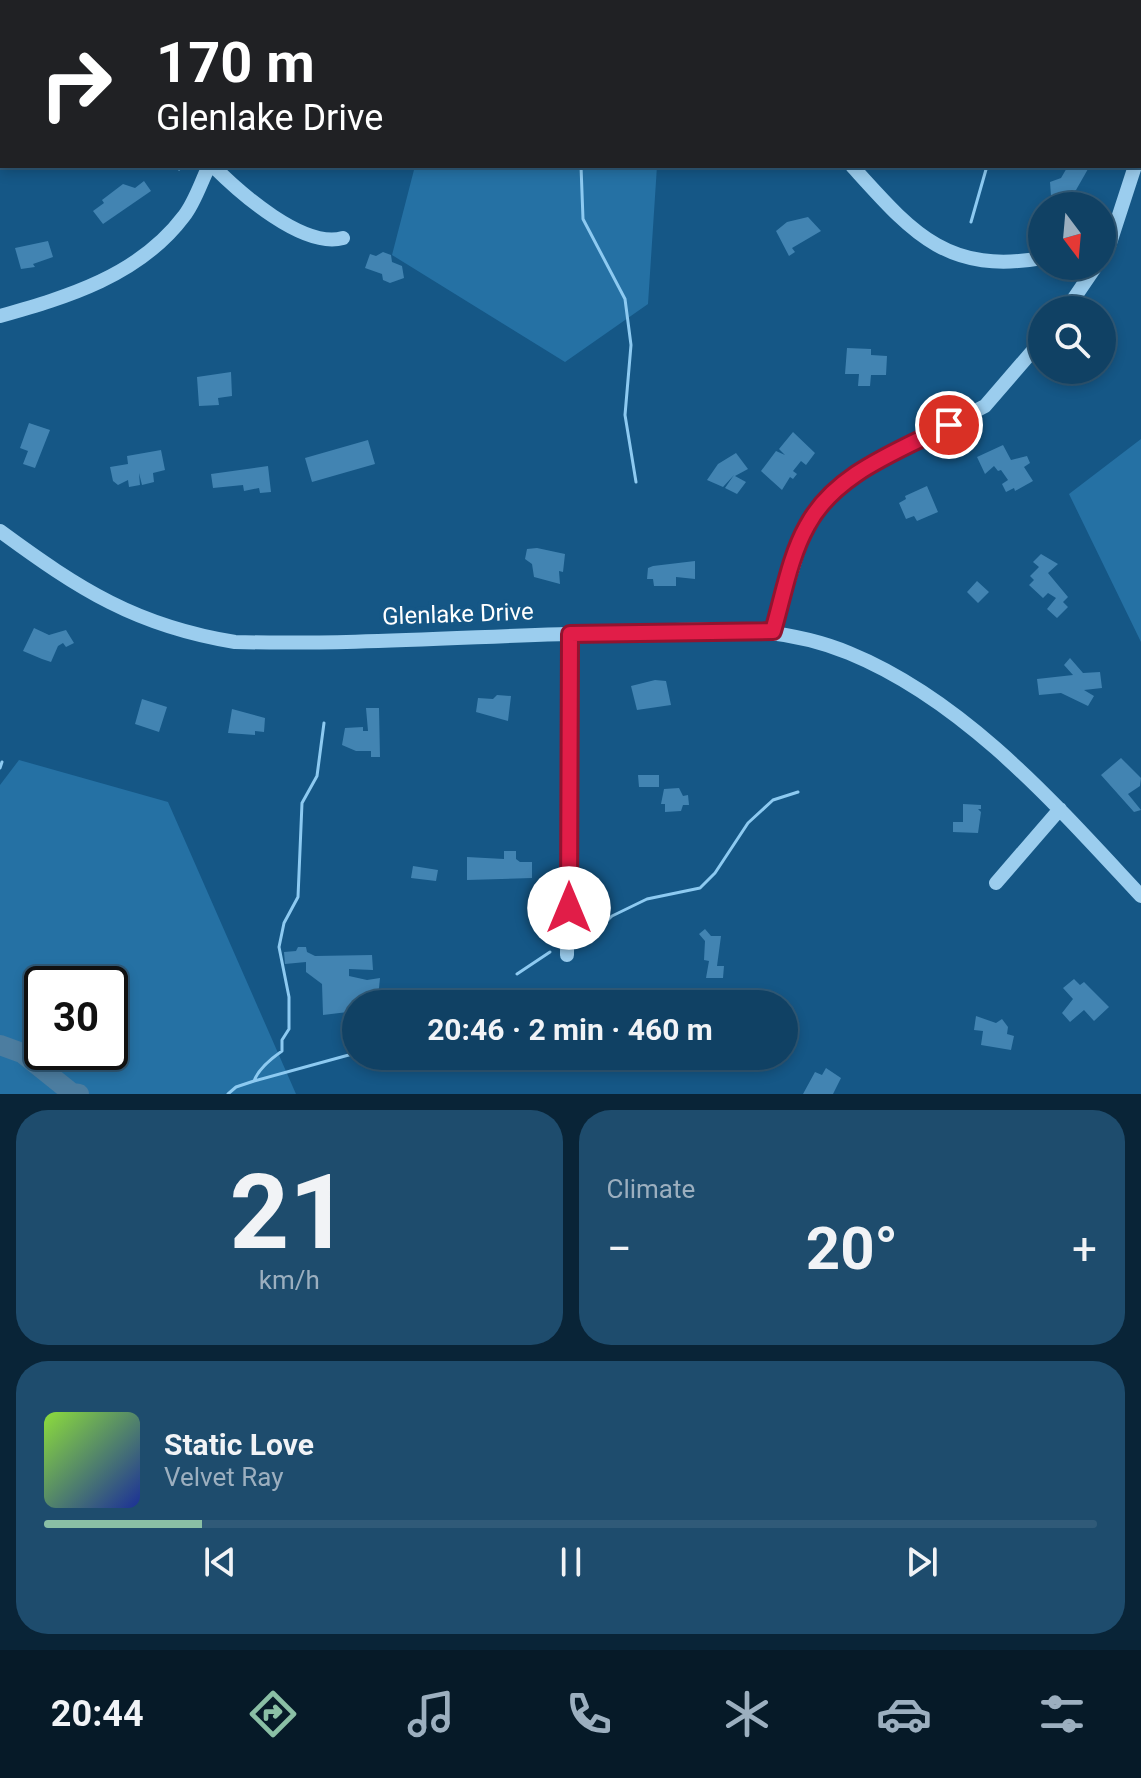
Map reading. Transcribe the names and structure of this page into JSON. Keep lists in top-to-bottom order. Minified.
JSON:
{"streets":{"street":["Glenlake Drive"]},"north":"bottom","page":{"turn":["170 m","Glenlake Drive"],"limit":"30","trip":"20:46 · 2 min · 460 m","tile":[["21","km/h"],"Climate"],"heat":["−","20°","+"],"song":["Static Love","Velvet Ray"],"tabs":"20:44"}}
